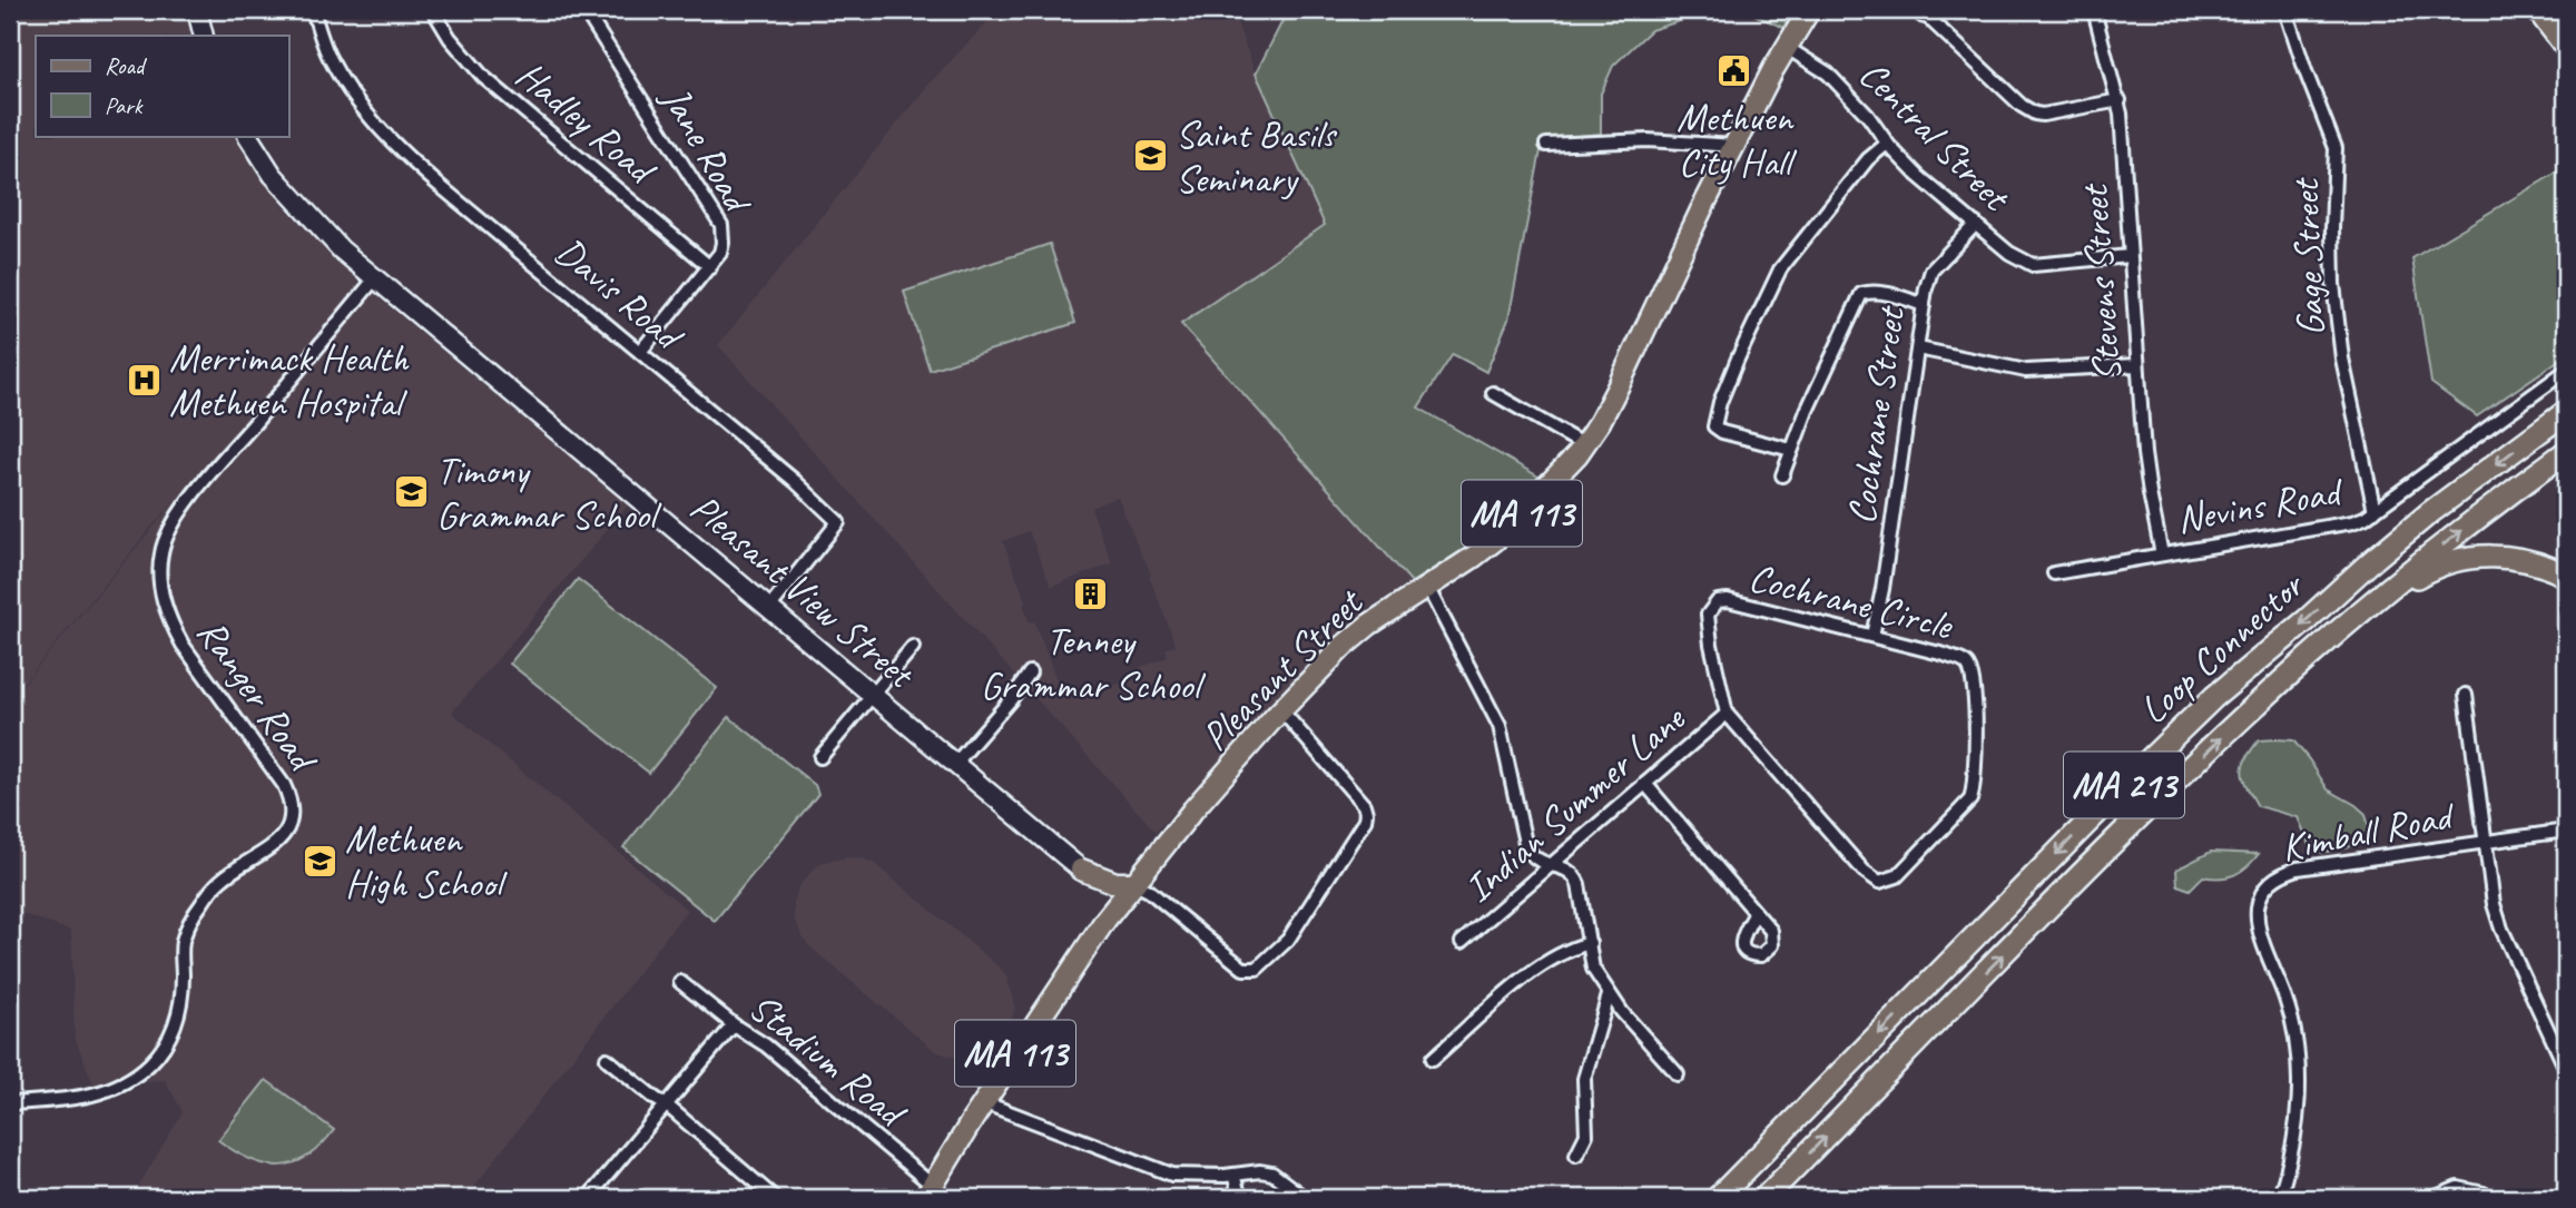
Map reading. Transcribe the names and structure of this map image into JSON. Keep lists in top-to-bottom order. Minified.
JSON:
{"streets":{"highway":["Loop Connector","MA 213"],"main road":["MA 113","Pleasant Street"],"street":["Hadley Road","Central Street","Jane Road","Gage Street","Stevens Street","Davis Road","Cochrane Street","Nevins Road","Pleasant View Street","Cochrane Circle","Ranger Road","Indian Summer Lane","Kimball Road","Stadium Road"]},"crossings":[["Hadley Road","Jane Road"],["Central Street","Stevens Street"],["Central Street","Cochrane Street"],["Central Street","Pleasant Street"],["Jane Road","Davis Road"],["Gage Street","Nevins Road"],["Stevens Street","Nevins Road"],["Davis Road","Pleasant View Street"],["Cochrane Street","Cochrane Circle"],["Pleasant View Street","Ranger Road"],["Cochrane Circle","Indian Summer Lane"],["Pleasant Street","Stadium Road"]],"places":{"public building":["Methuen City Hall"],"school or university":["Saint Basils Seminary","Timony Grammar School","Methuen High School"],"hospital":["Merrimack Health Methuen Hospital"],"building":["Tenney Grammar School"]},"legend":["Road","Park"]}
